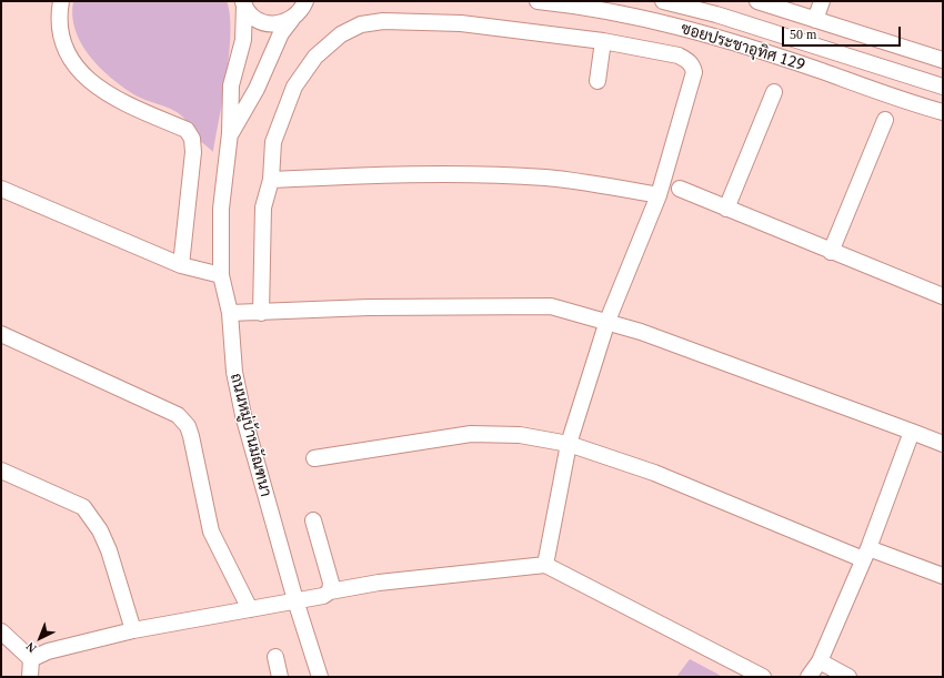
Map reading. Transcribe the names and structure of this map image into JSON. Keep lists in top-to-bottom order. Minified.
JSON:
{"streets":{"street":["ซอยประชาอุทิศ 129","ถนนหมู่บ้านมัณฑนา"]},"scale_bar":"50 m","north":"bottom left"}
